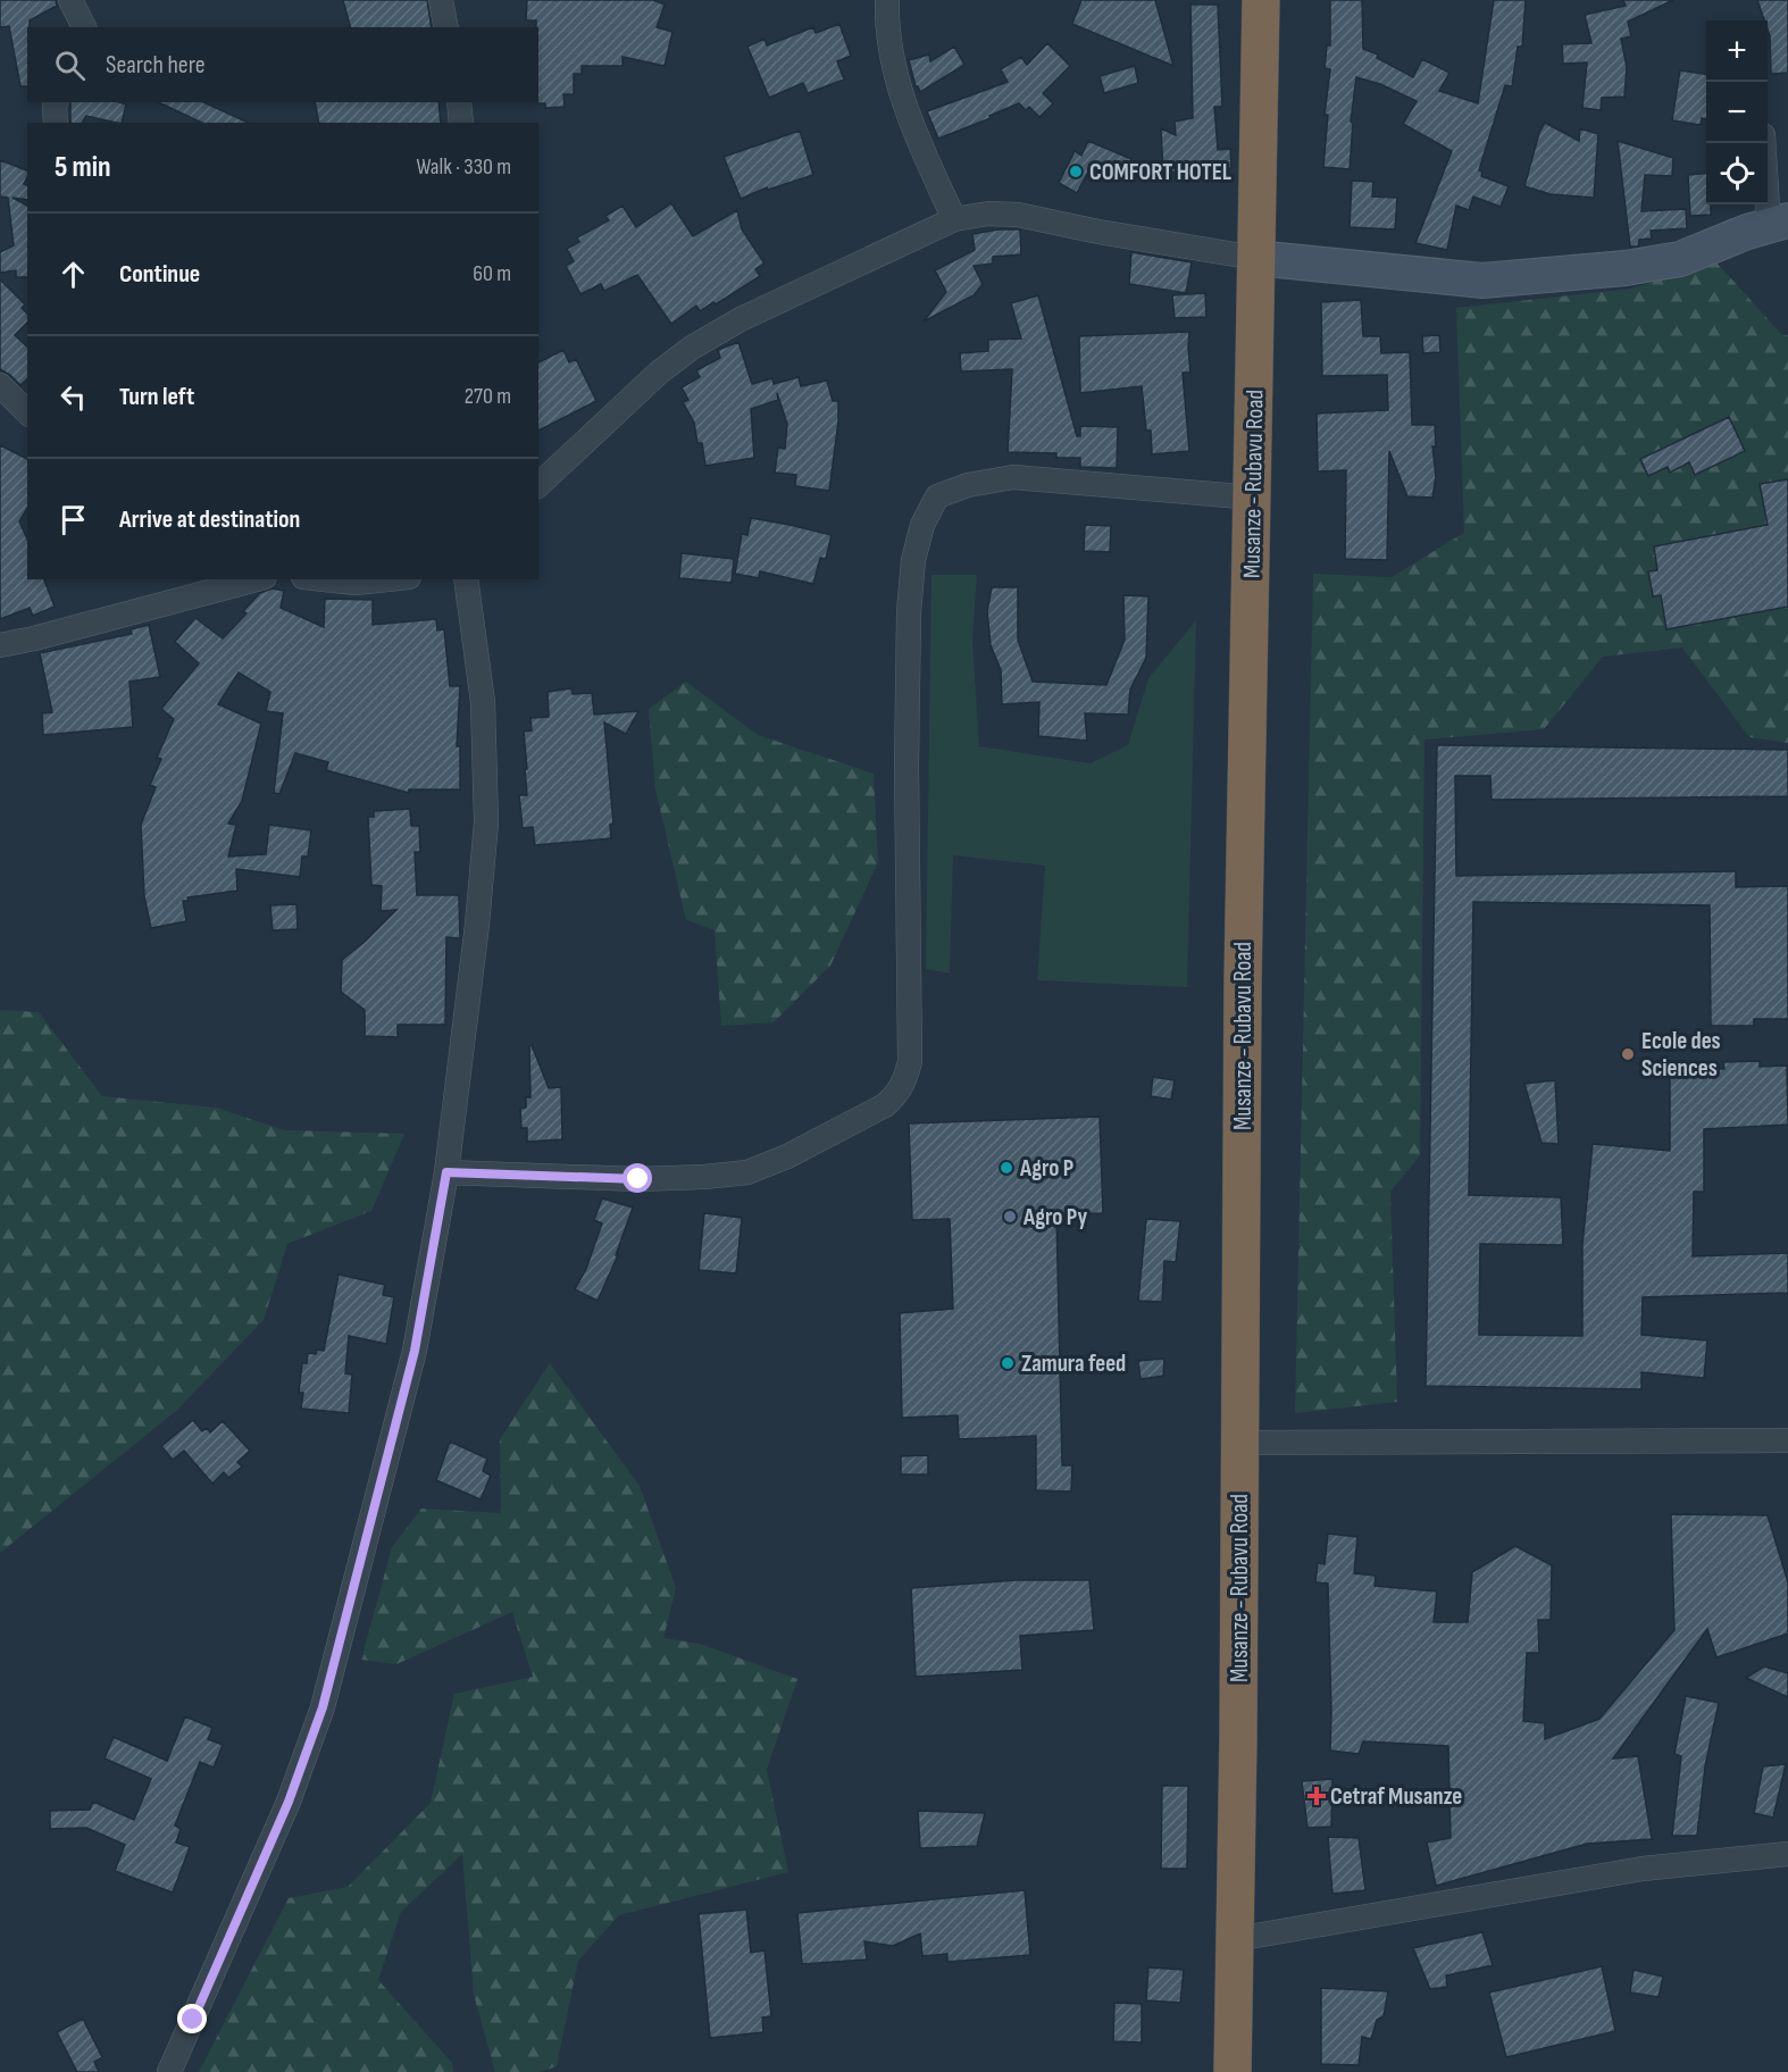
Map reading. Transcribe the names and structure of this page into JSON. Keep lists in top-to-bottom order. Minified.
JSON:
{"streets":{"highway":["Musanze - Rubavu Road"]},"places":{"other":["COMFORT HOTEL","Ecole des Sciences","Agro P","Agro Py","Zamura feed"],"health":["Cetraf Musanze"]},"page":{"map_buttons":["+","−"],"search":"Search here","heading":["5 min","Walk · 330 m"],"list":[["Continue","60 m"],["Turn left","270 m"],"Arrive at destination"]}}
